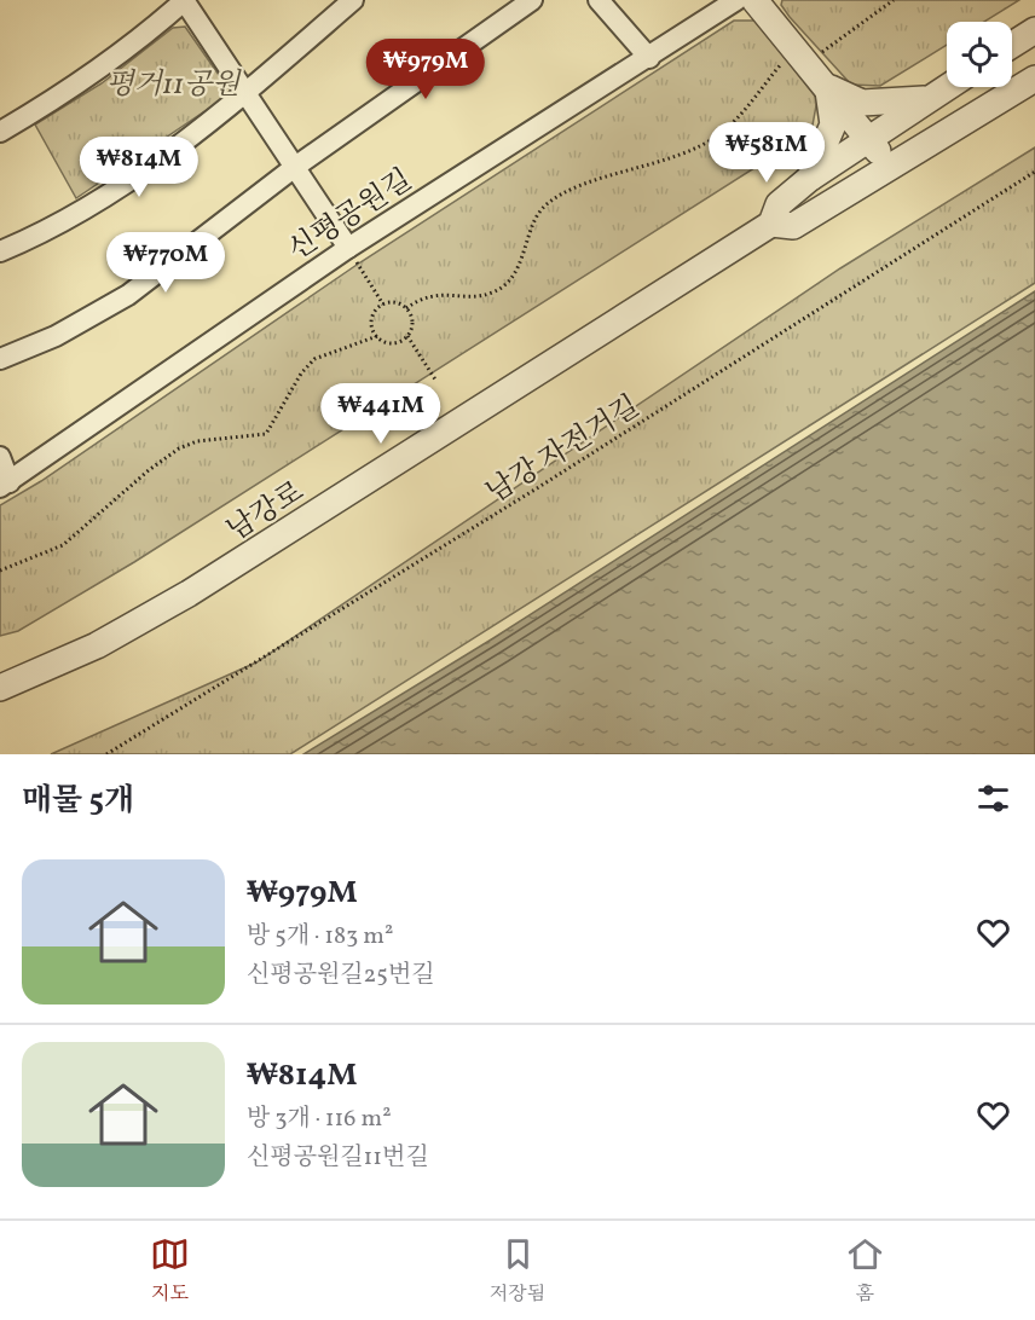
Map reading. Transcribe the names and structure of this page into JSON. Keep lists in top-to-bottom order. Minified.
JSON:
{"streets":{"street":["신평공원길","남강로"],"path":["남강 자전거길"]},"parks":["평거11공원"],"page":{"price":["₩979M","₩581M","₩814M","₩770M","₩441M"],"heading":"매물 5개","list":[{"name":"₩979M","note":"방 5개 · 183 m² · 신평공원길25번길"},{"name":"₩814M","note":"방 3개 · 116 m² · 신평공원길11번길"}],"tabs":["지도","저장됨","홈"]}}
